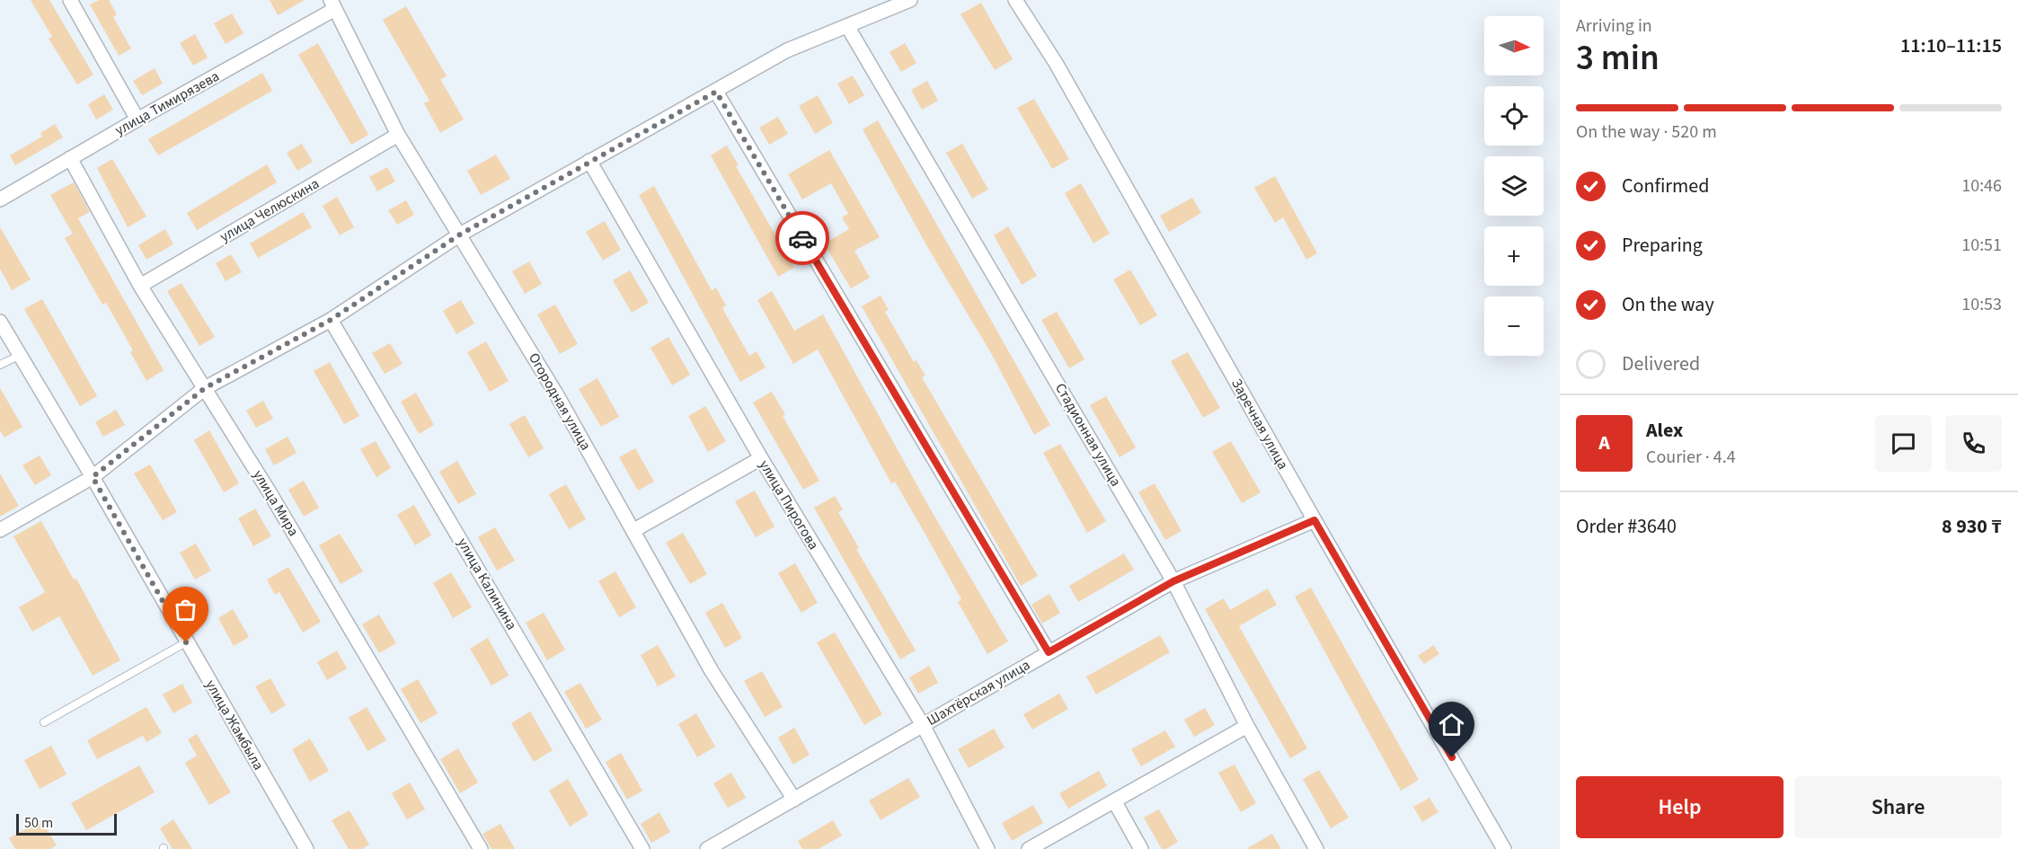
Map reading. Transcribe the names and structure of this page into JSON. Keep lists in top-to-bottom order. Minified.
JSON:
{"streets":{"street":["улица Тимирязева","улица Челюскина","Огородная улица","Заречная улица","Стадионная улица","улица Мира","улица Пирогова","улица Калинина","Шахтёрская улица","улица Жамбыла"]},"crossings":[["улица Тимирязева","Огородная улица"],["улица Тимирязева","улица Мира"],["улица Челюскина","Огородная улица"],["улица Челюскина","улица Мира"],["Огородная улица","Шахтёрская улица"],["Заречная улица","Шахтёрская улица"],["Стадионная улица","Шахтёрская улица"],["улица Пирогова","Шахтёрская улица"]],"scale_bar":"50 m","north":"right","page":{"heading":["3 min","Arriving in","11:10–11:15"],"panel":["Alex","Courier · 4.4","Order #3640","8 930 ₸"],"map_buttons":["+","−"],"bar":"On the way · 520 m","list":[["Confirmed","10:46"],["Preparing","10:51"],["On the way","10:53"],"Delivered"],"round":"A","buttons":["Help","Share"],"scale":"50 m"}}
